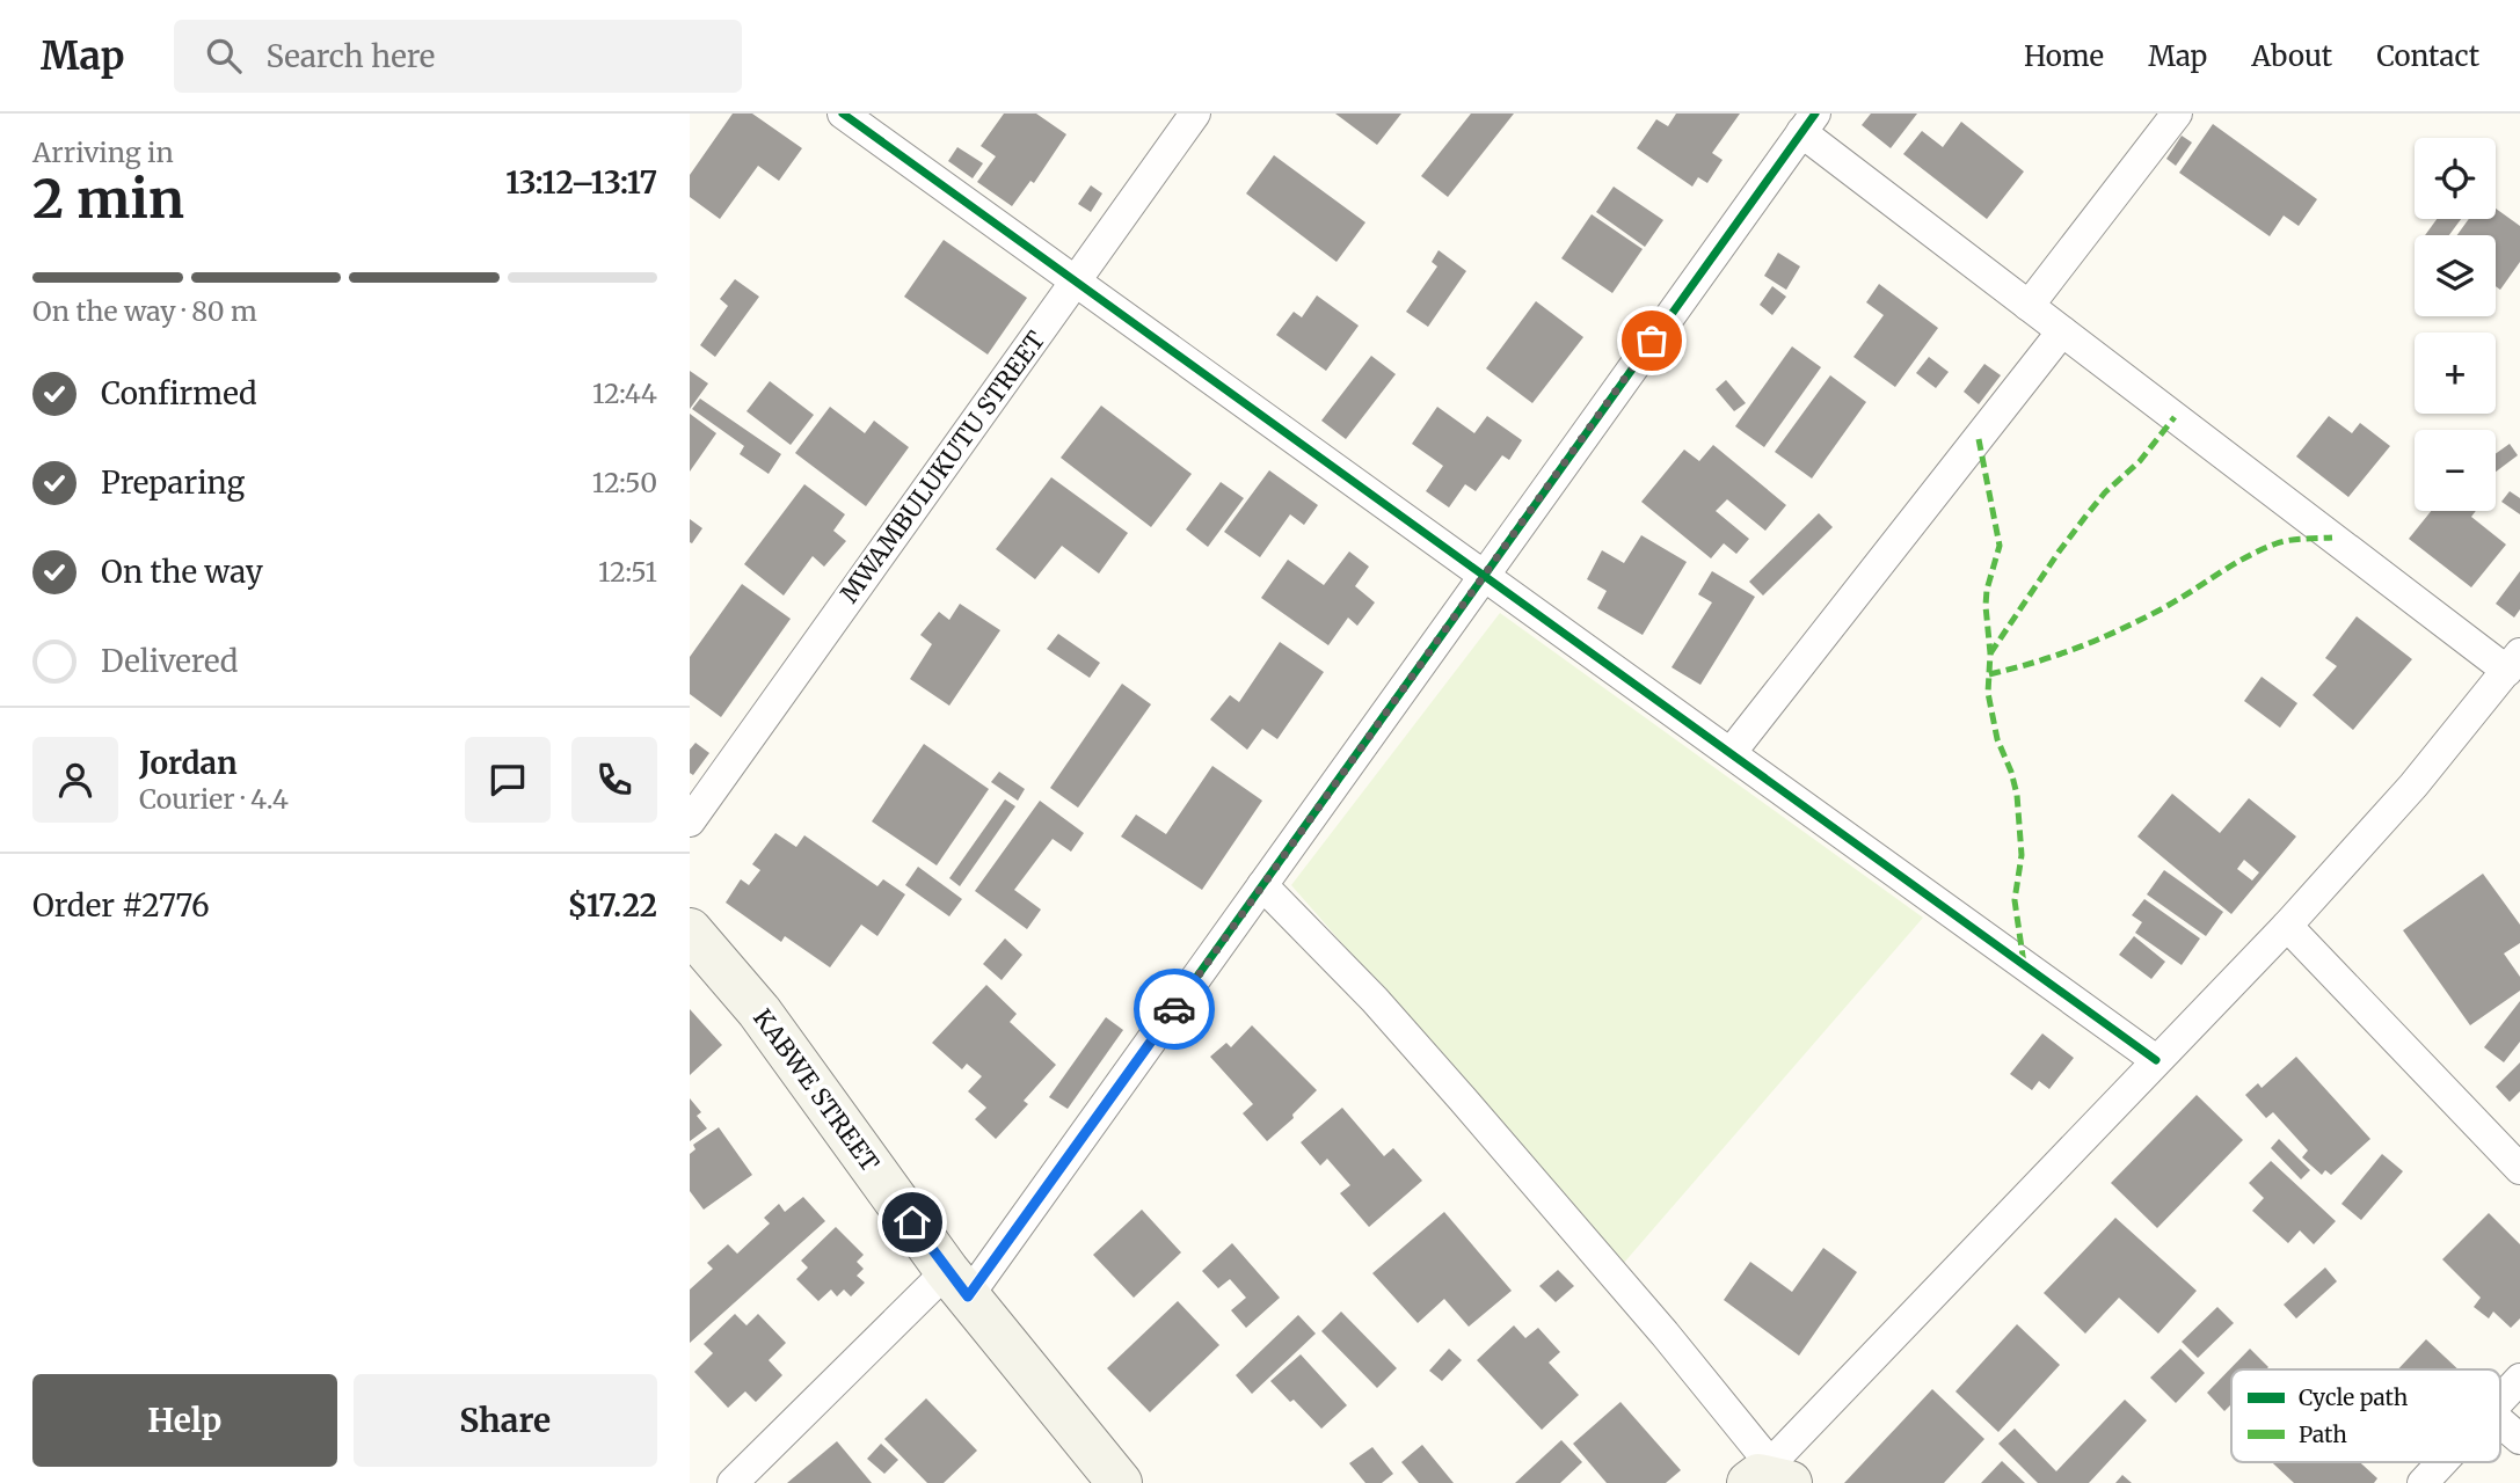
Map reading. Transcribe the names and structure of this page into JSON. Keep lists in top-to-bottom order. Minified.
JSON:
{"streets":{"main road":["KABWE STREET"],"street":["MWAMBULUKUTU STREET"]},"legend":["Cycle path","Path"],"page":{"header":"Map","search":"Search here","nav":["Home","Map","About","Contact"],"heading":["2 min","Arriving in","13:12–13:17"],"panel":["Jordan","Courier · 4.4","Order #2776","$17.22"],"map_buttons":["+","−"],"bar":"On the way · 80 m","list":[["Confirmed","12:44"],["Preparing","12:50"],["On the way","12:51"],"Delivered"],"buttons":["Help","Share"]}}
